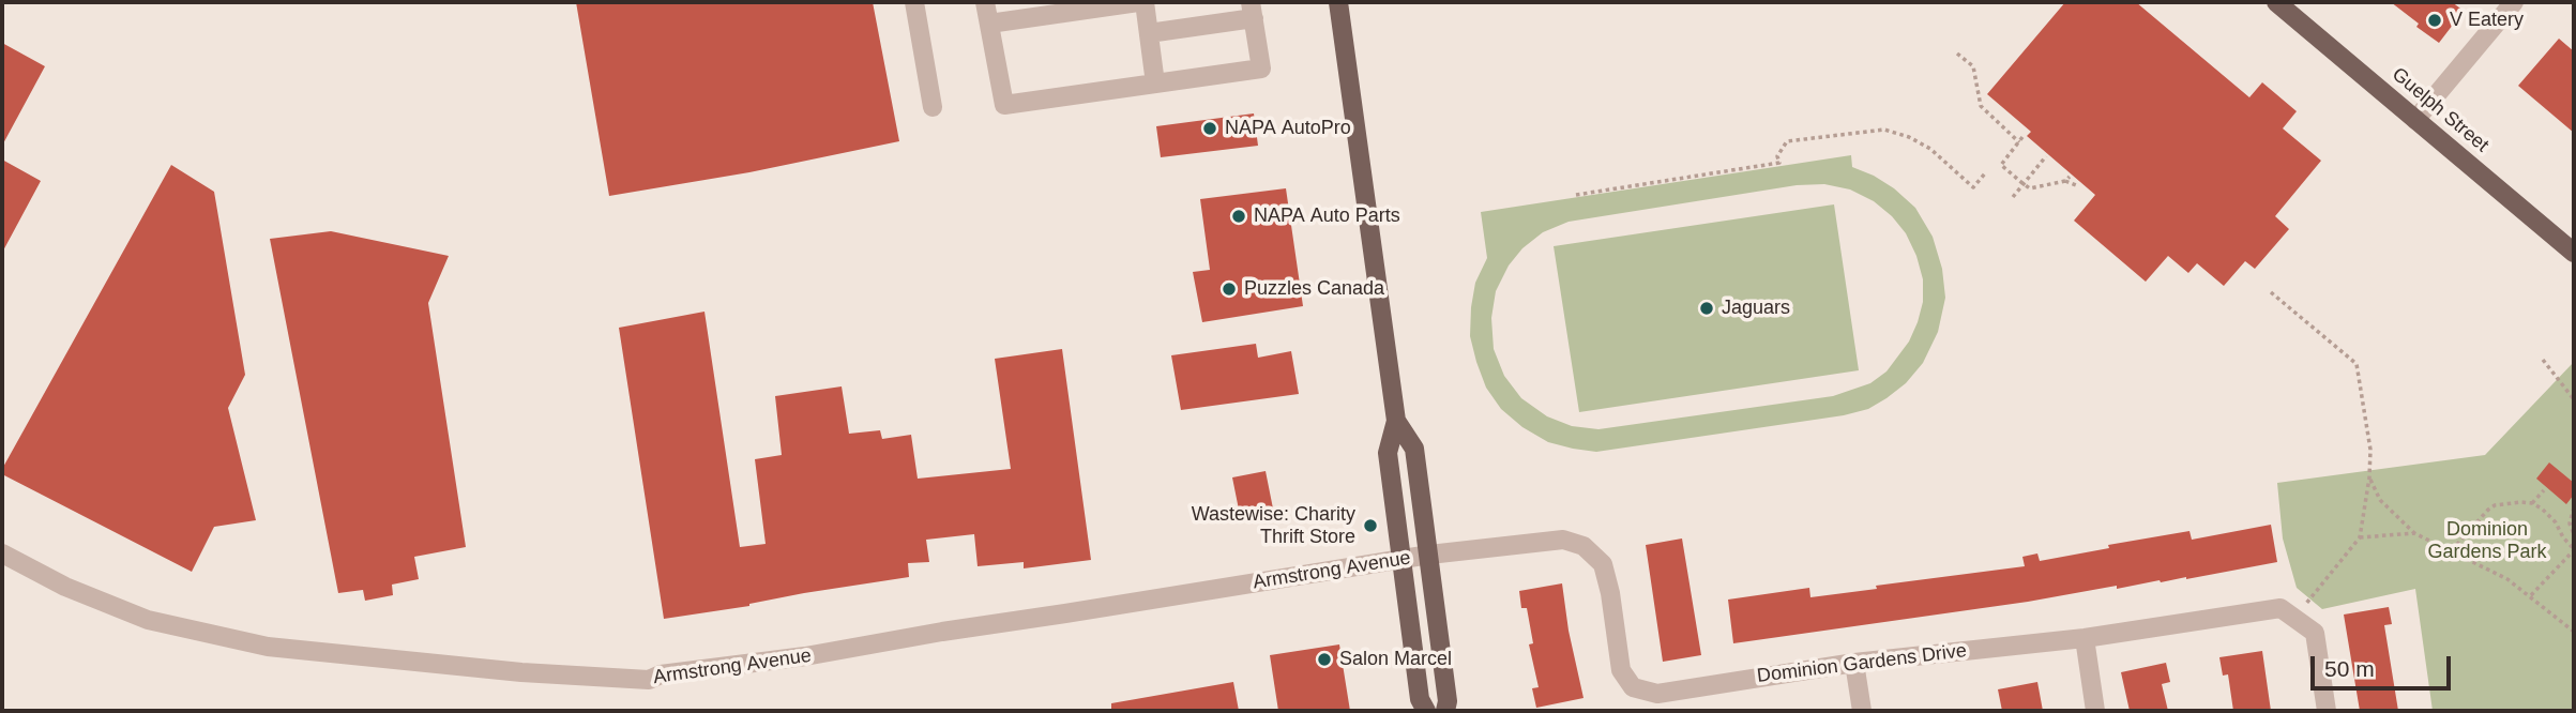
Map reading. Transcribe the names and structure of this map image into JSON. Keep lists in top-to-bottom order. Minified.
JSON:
{"streets":{"main road":["Guelph Street"],"street":["Armstrong Avenue","Dominion Gardens Drive"]},"crossings":[["Armstrong Avenue","Dominion Gardens Drive"]],"parks":["Dominion Gardens Park"],"places":["V Eatery","NAPA AutoPro","NAPA Auto Parts","Puzzles Canada","Jaguars","Wastewise: Charity Thrift Store","Salon Marcel"],"scale_bar":"50 m"}
